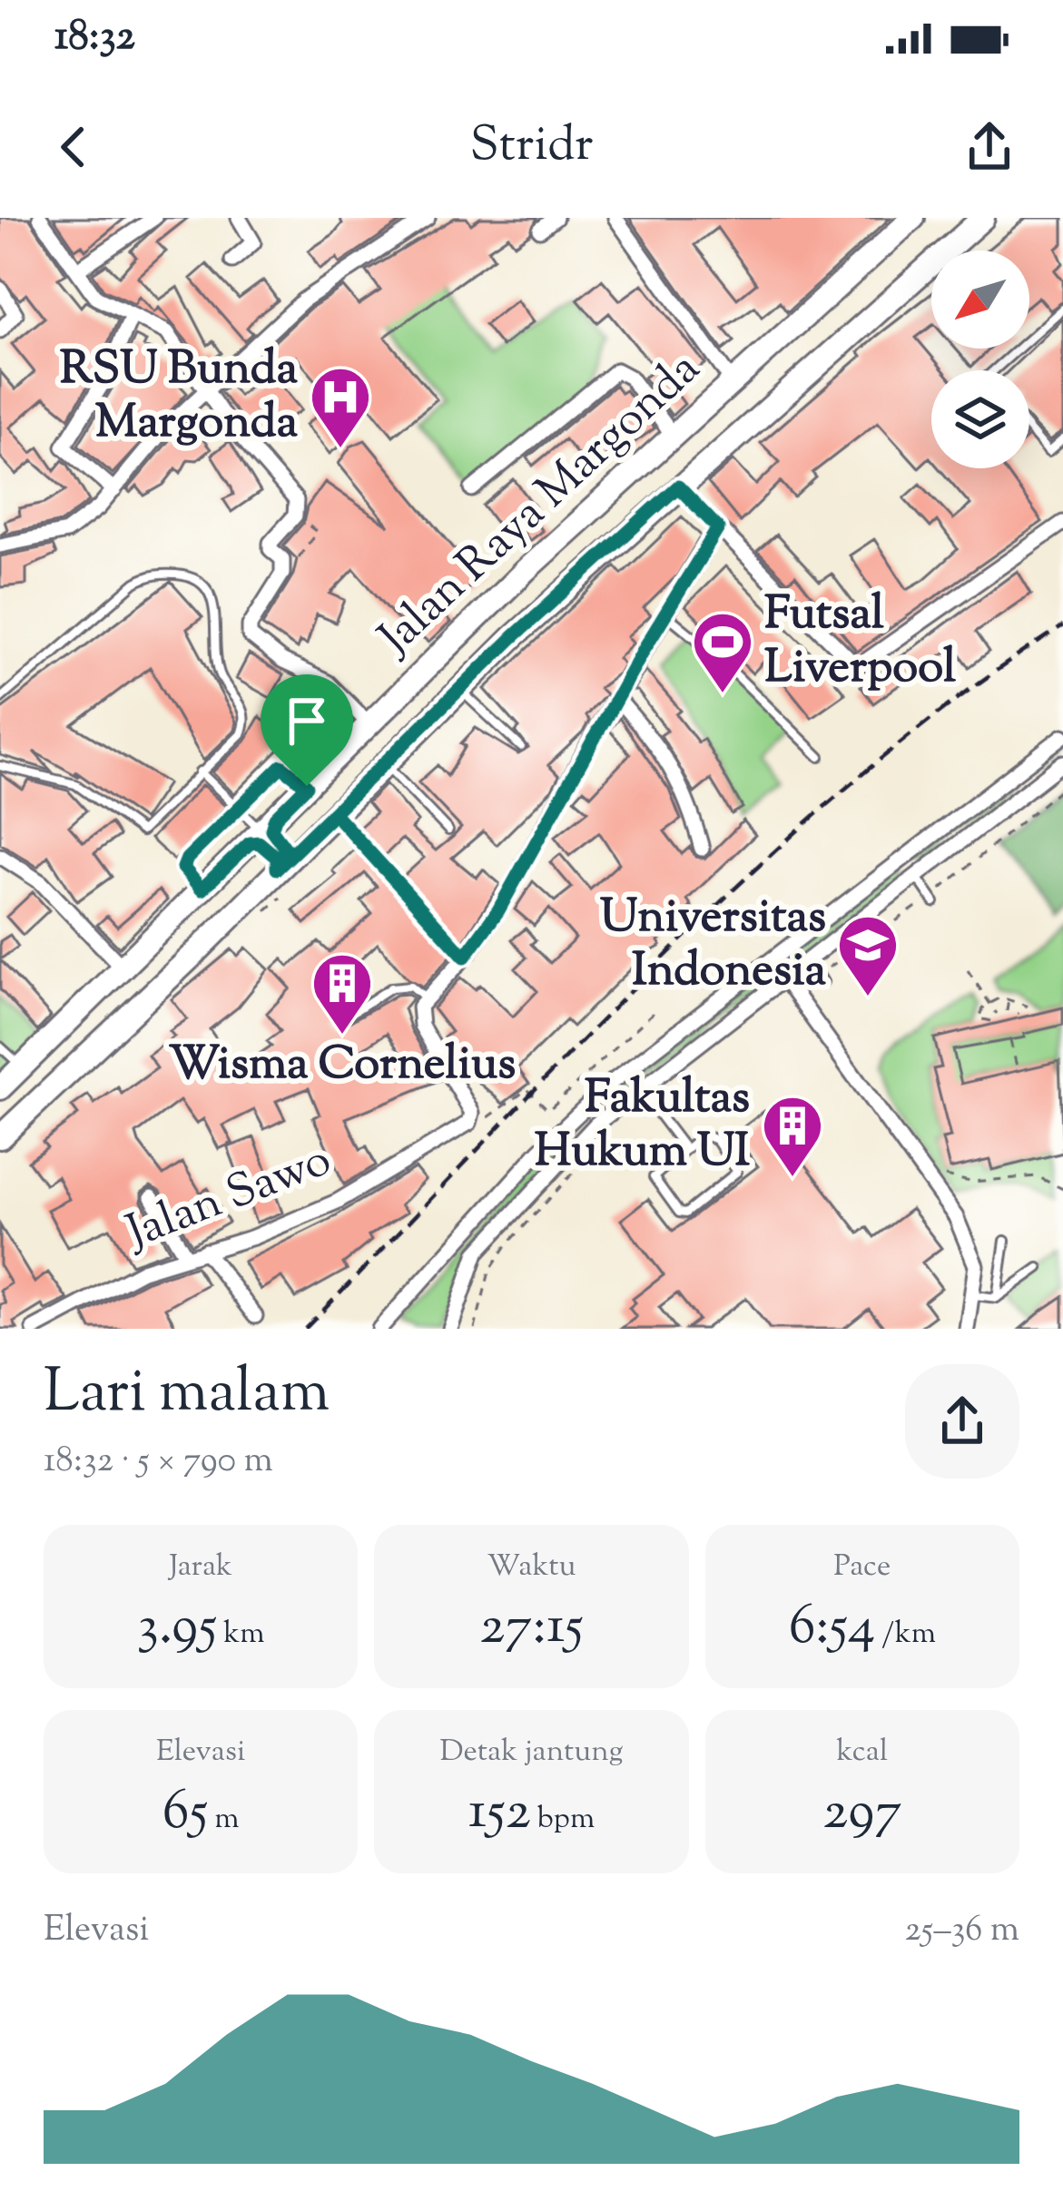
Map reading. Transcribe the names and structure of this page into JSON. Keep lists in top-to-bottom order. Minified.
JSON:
{"streets":{"main road":["Jalan Raya Margonda"],"street":["Jalan Sawo"]},"places":{"hospital":["RSU Bunda Margonda"],"sports":["Futsal Liverpool"],"school or university":["Universitas Indonesia"],"building":["Wisma Cornelius","Fakultas Hukum UI"]},"north":"bottom left","page":{"status":"18:32","header":"Stridr","heading":["Lari malam","18:32 · 5 × 790 m"],"stats":[["Jarak","3.95 km"],["Waktu","27:15"],["Pace","6:54 /km"],["Elevasi","65 m"],["Detak jantung","152 bpm"],["kcal","297"]],"chart":["Elevasi","25–36 m"]}}
